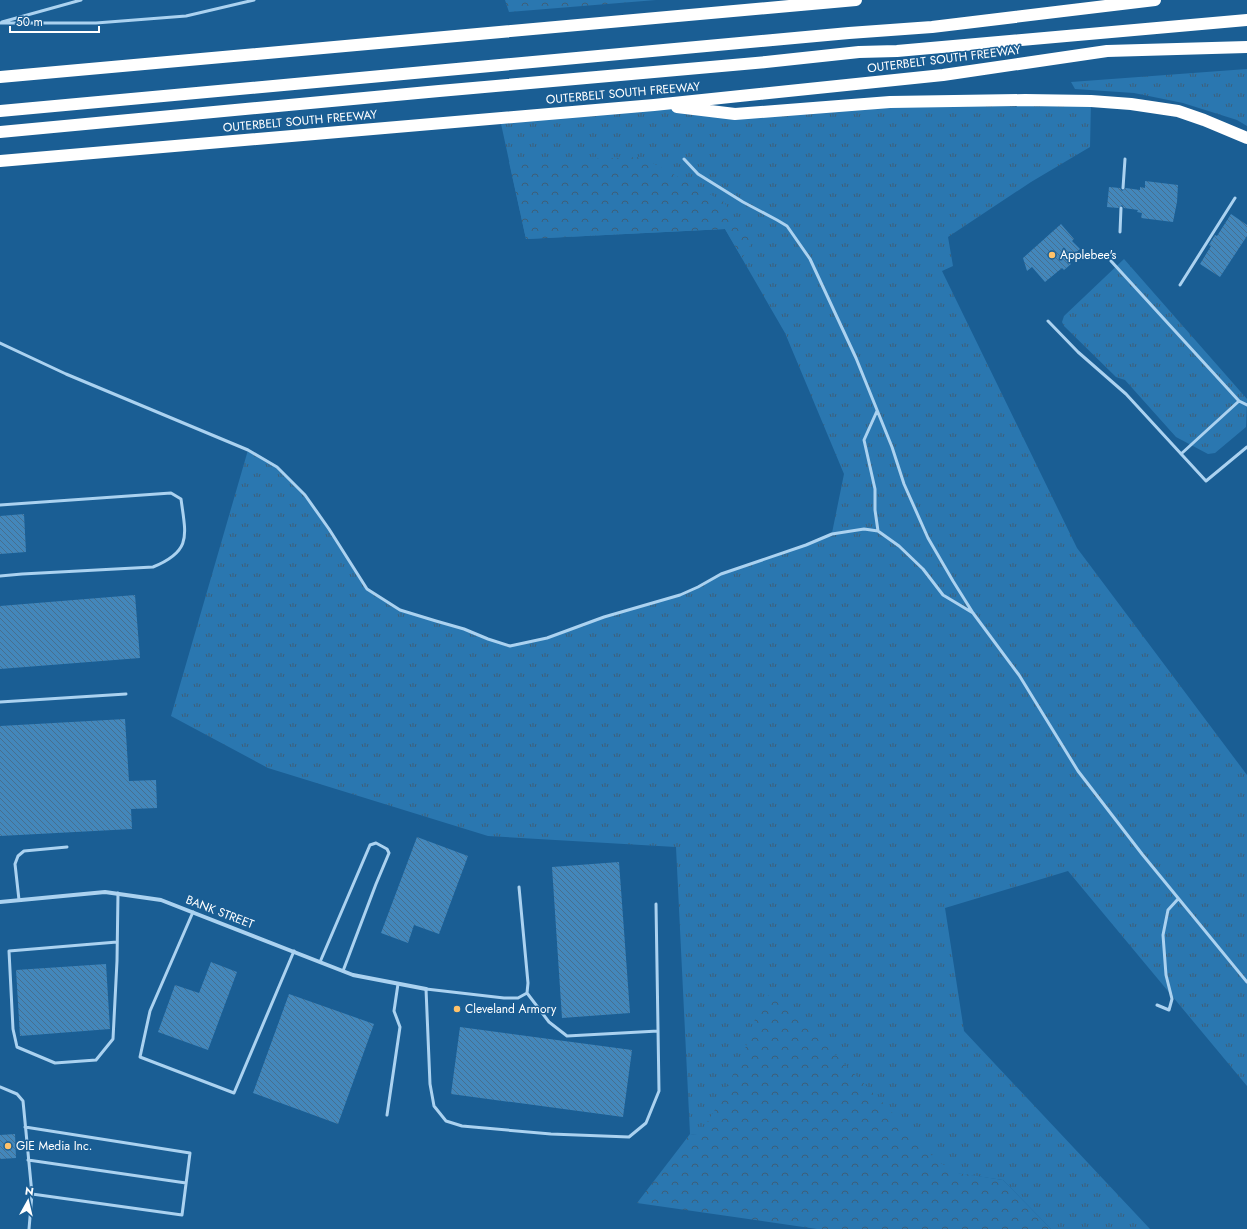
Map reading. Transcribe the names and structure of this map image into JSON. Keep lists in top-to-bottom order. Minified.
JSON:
{"streets":{"highway":["OUTERBELT SOUTH FREEWAY"],"street":["BANK STREET"]},"places":["Applebee's","Cleveland Armory","GIE Media Inc."],"scale_bar":"50 m","north":"top"}
